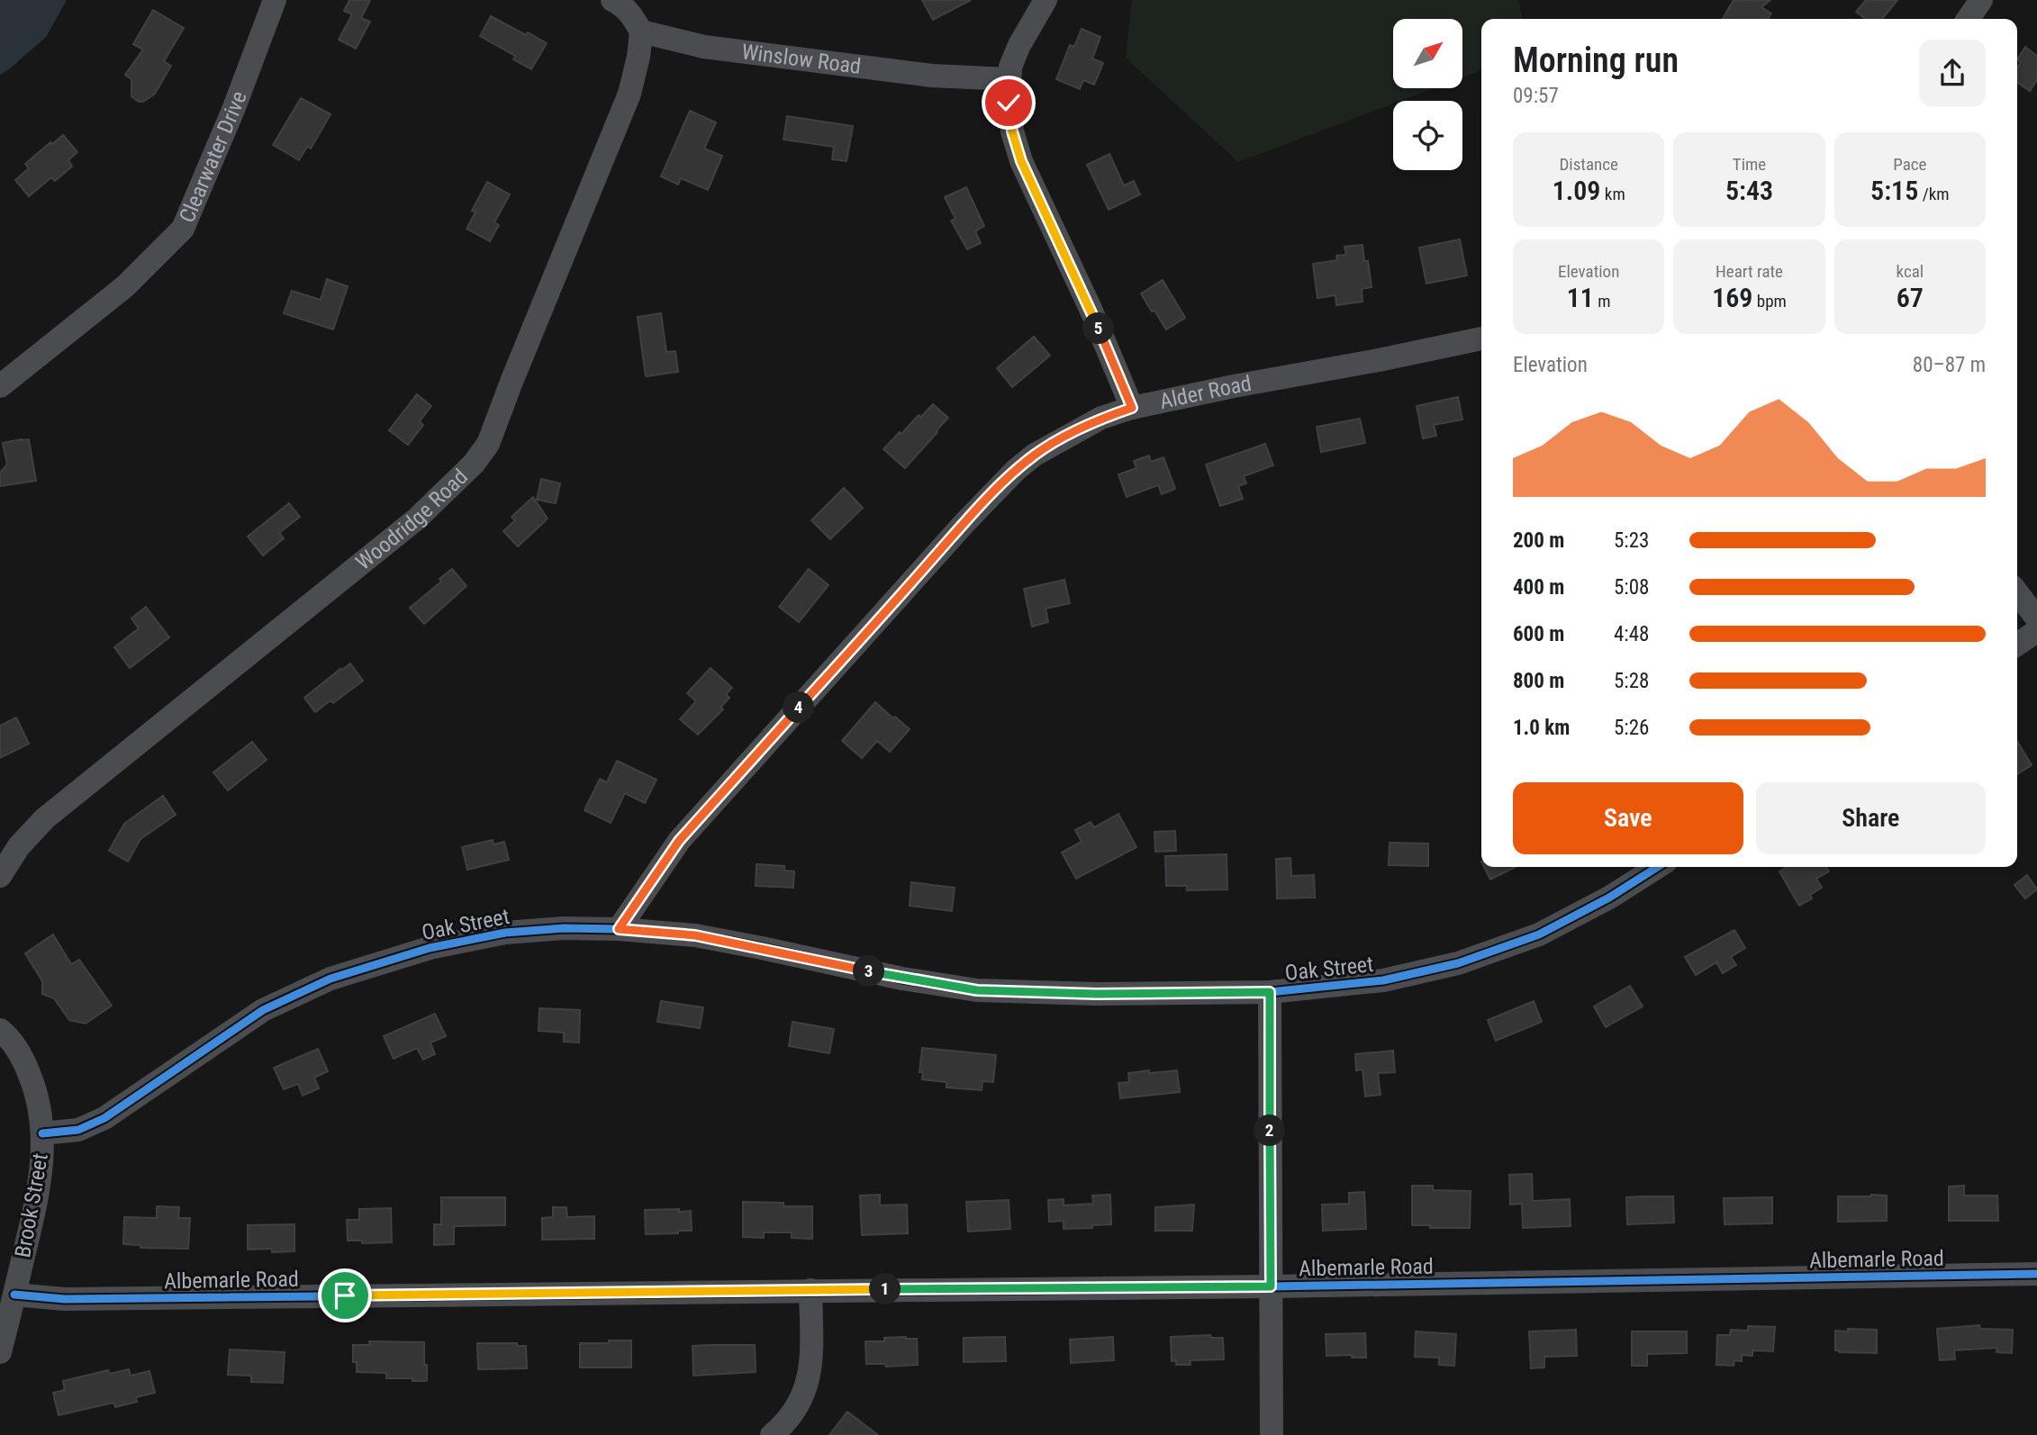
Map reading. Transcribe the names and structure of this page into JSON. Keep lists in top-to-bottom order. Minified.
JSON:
{"streets":{"street":["Winslow Road","Clearwater Drive","Alder Road","Woodridge Road","Oak Street","Brook Street","Albemarle Road"]},"crossings":[["Winslow Road","Woodridge Road"],["Alder Road","Oak Street"],["Oak Street","Brook Street"],["Brook Street","Albemarle Road"]],"north":"top right","page":{"heading":["Morning run","09:57"],"stats":[["Distance","1.09 km"],["Time","5:43"],["Pace","5:15 /km"],["Elevation","11 m"],["Heart rate","169 bpm"],["kcal","67"]],"pins":["5","4","3","2","1"],"chart":["Elevation","80–87 m"],"list":[{"name":"200 m","note":"5:23"},{"name":"400 m","note":"5:08"},{"name":"600 m","note":"4:48"},{"name":"800 m","note":"5:28"},{"name":"1.0 km","note":"5:26"}],"buttons":["Save","Share"]}}
